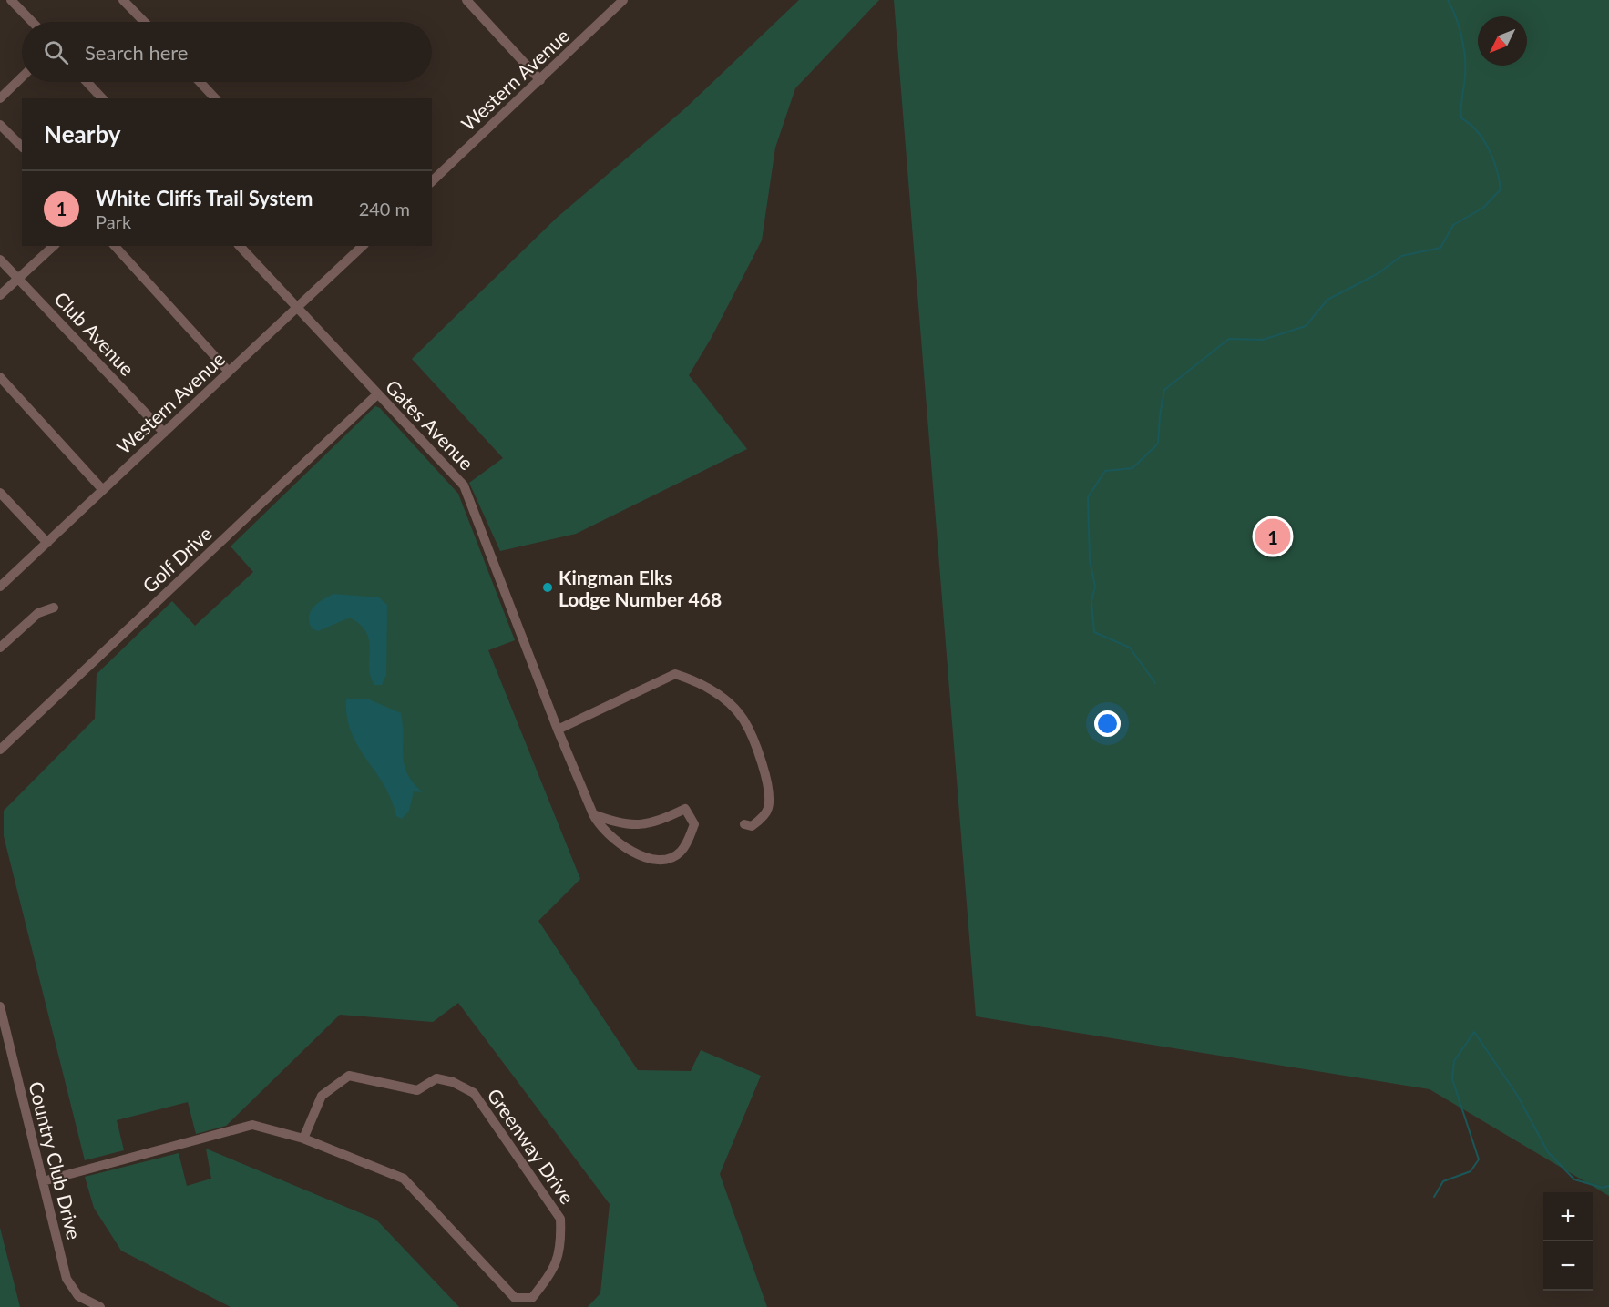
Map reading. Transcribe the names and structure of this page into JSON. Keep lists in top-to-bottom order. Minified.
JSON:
{"streets":{"street":["Western Avenue","Club Avenue","Gates Avenue","Golf Drive","Greenway Drive","Country Club Drive"]},"crossings":[["Western Avenue","Club Avenue"],["Western Avenue","Gates Avenue"],["Gates Avenue","Golf Drive"],["Greenway Drive","Country Club Drive"]],"places":["Kingman Elks Lodge Number 468"],"north":"bottom left","page":{"search":"Search here","heading":"Nearby","list":[{"mark":"1","name":"White Cliffs Trail System","note":"Park","value":"240 m"}],"pins":"1","map_buttons":["+","−"]}}
